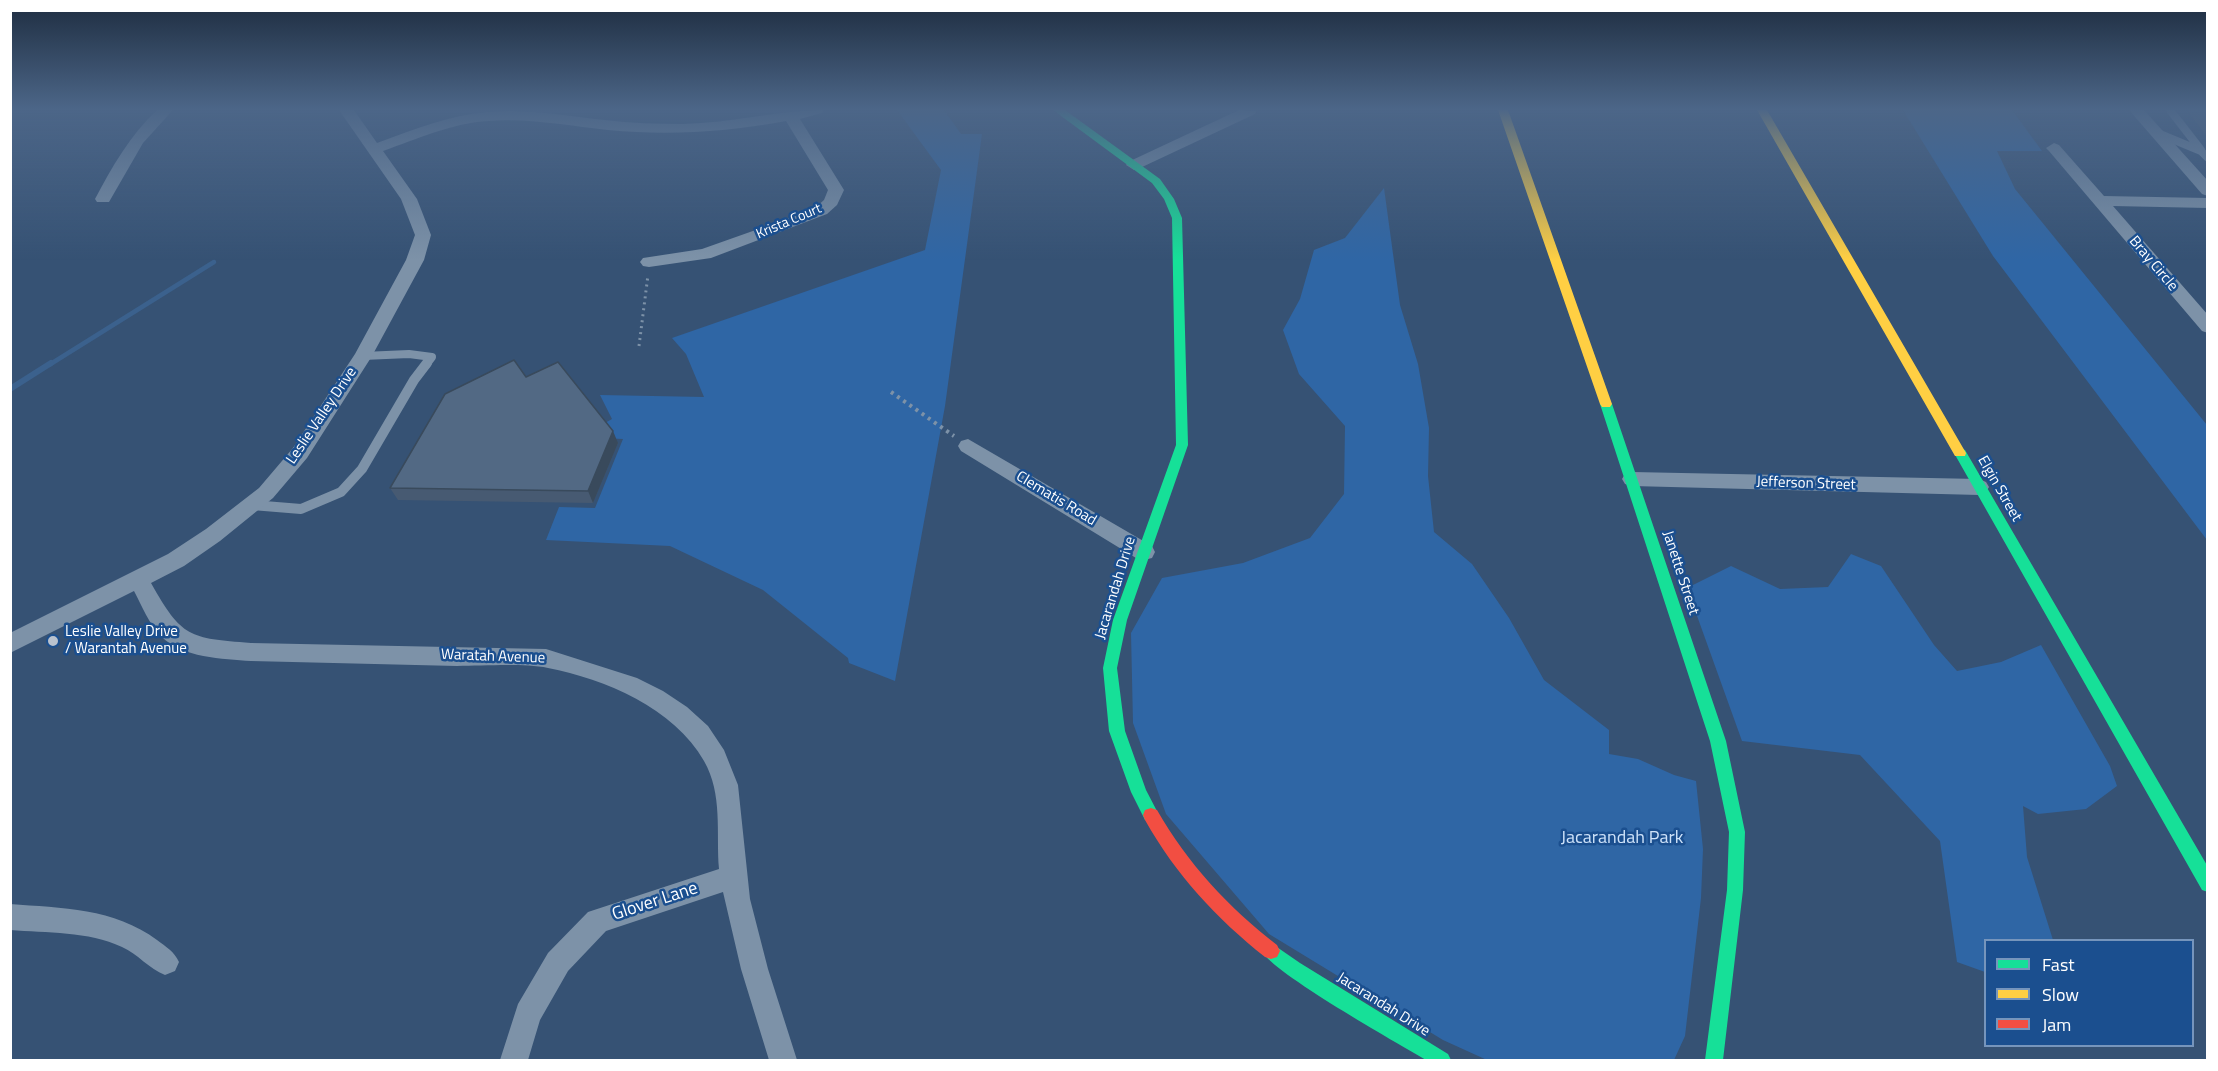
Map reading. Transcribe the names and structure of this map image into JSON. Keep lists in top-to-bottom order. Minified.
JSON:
{"streets":{"street":["Krista Court","Bray Circle","Leslie Valley Drive","Jefferson Street","Elgin Street","Clematis Road","Janette Street","Jacarandah Drive","Waratah Avenue","Glover Lane"]},"crossings":[["Leslie Valley Drive","Waratah Avenue"],["Jefferson Street","Elgin Street"],["Jefferson Street","Janette Street"],["Clematis Road","Jacarandah Drive"],["Waratah Avenue","Glover Lane"]],"parks":["Jacarandah Park"],"places":["Leslie Valley Drive / Warantah Avenue"],"legend":["Fast","Slow","Jam"]}
